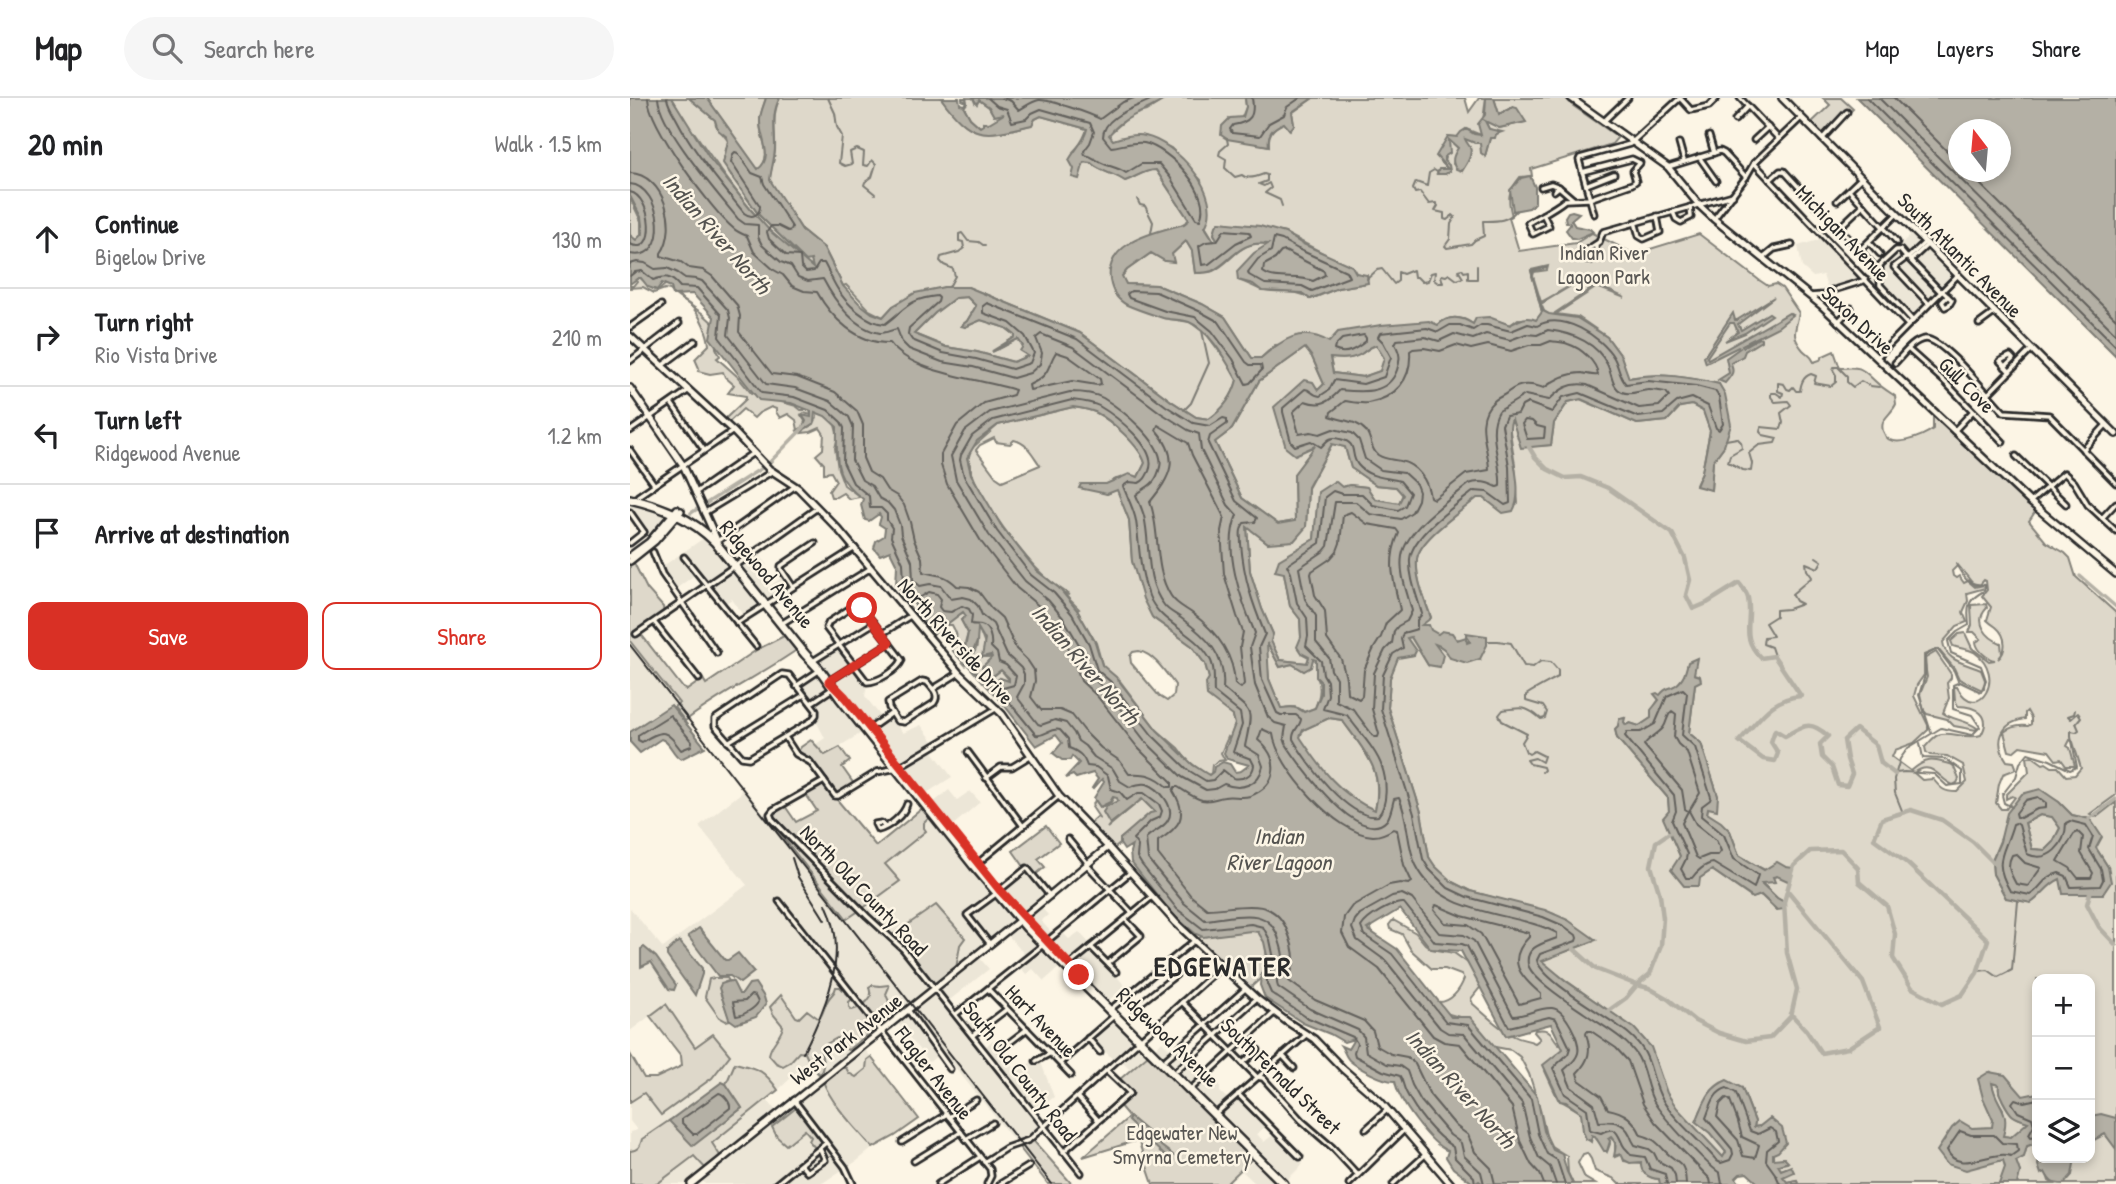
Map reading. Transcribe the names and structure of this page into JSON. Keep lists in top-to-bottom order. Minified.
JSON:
{"streets":{"main road":["Ridgewood Avenue"],"street":["Michigan Avenue","South Atlantic Avenue","Saxon Drive","Gull Cove","North Riverside Drive","North Old County Road","Hart Avenue","West Park Avenue","South Old County Road","Flagler Avenue","South Fernald Street"]},"crossings":[["Ridgewood Avenue","West Park Avenue"],["North Riverside Drive","West Park Avenue"],["North Old County Road","West Park Avenue"],["North Old County Road","South Old County Road"],["West Park Avenue","South Old County Road"],["West Park Avenue","Flagler Avenue"]],"districts":["EDGEWATER"],"water":["Indian River North","Indian River Lagoon"],"parks":["Indian River Lagoon Park","Edgewater New Smyrna Cemetery"],"north":"top","page":{"header":"Map","search":"Search here","nav":["Map","Layers","Share"],"heading":["20 min","Walk · 1.5 km"],"list":[["Continue","Bigelow Drive","130 m"],["Turn right","Rio Vista Drive","210 m"],["Turn left","Ridgewood Avenue","1.2 km"],"Arrive at destination"],"buttons":["Save","Share"],"map_buttons":["+","−"]}}
